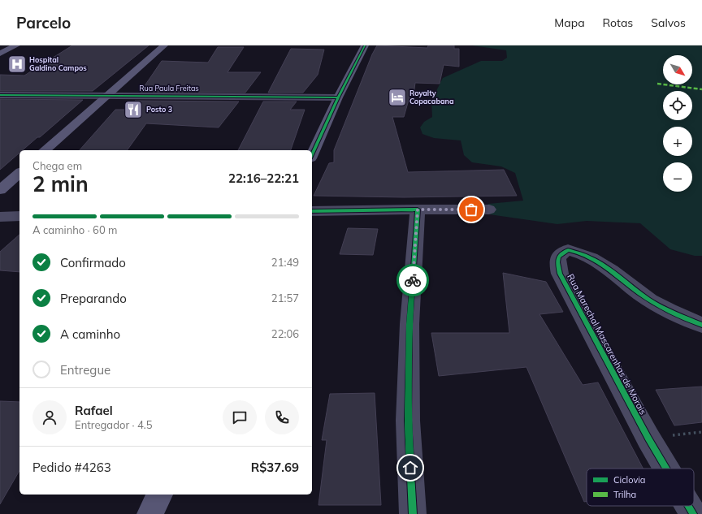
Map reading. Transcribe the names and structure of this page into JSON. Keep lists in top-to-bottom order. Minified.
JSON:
{"streets":{"street":["Rua Paula Freitas","Rua Marechal Mascarenhas de Morais"]},"places":{"hospital":["Hospital Galdino Campos"],"hotel":["Royalty Copacabana"],"restaurant":["Posto 3"]},"legend":["Ciclovia","Trilha"],"north":"bottom right","page":{"header":"Parcelo","nav":["Mapa","Rotas","Salvos"],"map_buttons":["+","−"],"heading":["2 min","Chega em","22:16–22:21"],"panel":["Rafael","Entregador · 4.5","Pedido #4263","R$37.69"],"bar":"A caminho · 60 m","list":[["Confirmado","21:49"],["Preparando","21:57"],["A caminho","22:06"],"Entregue"]}}
